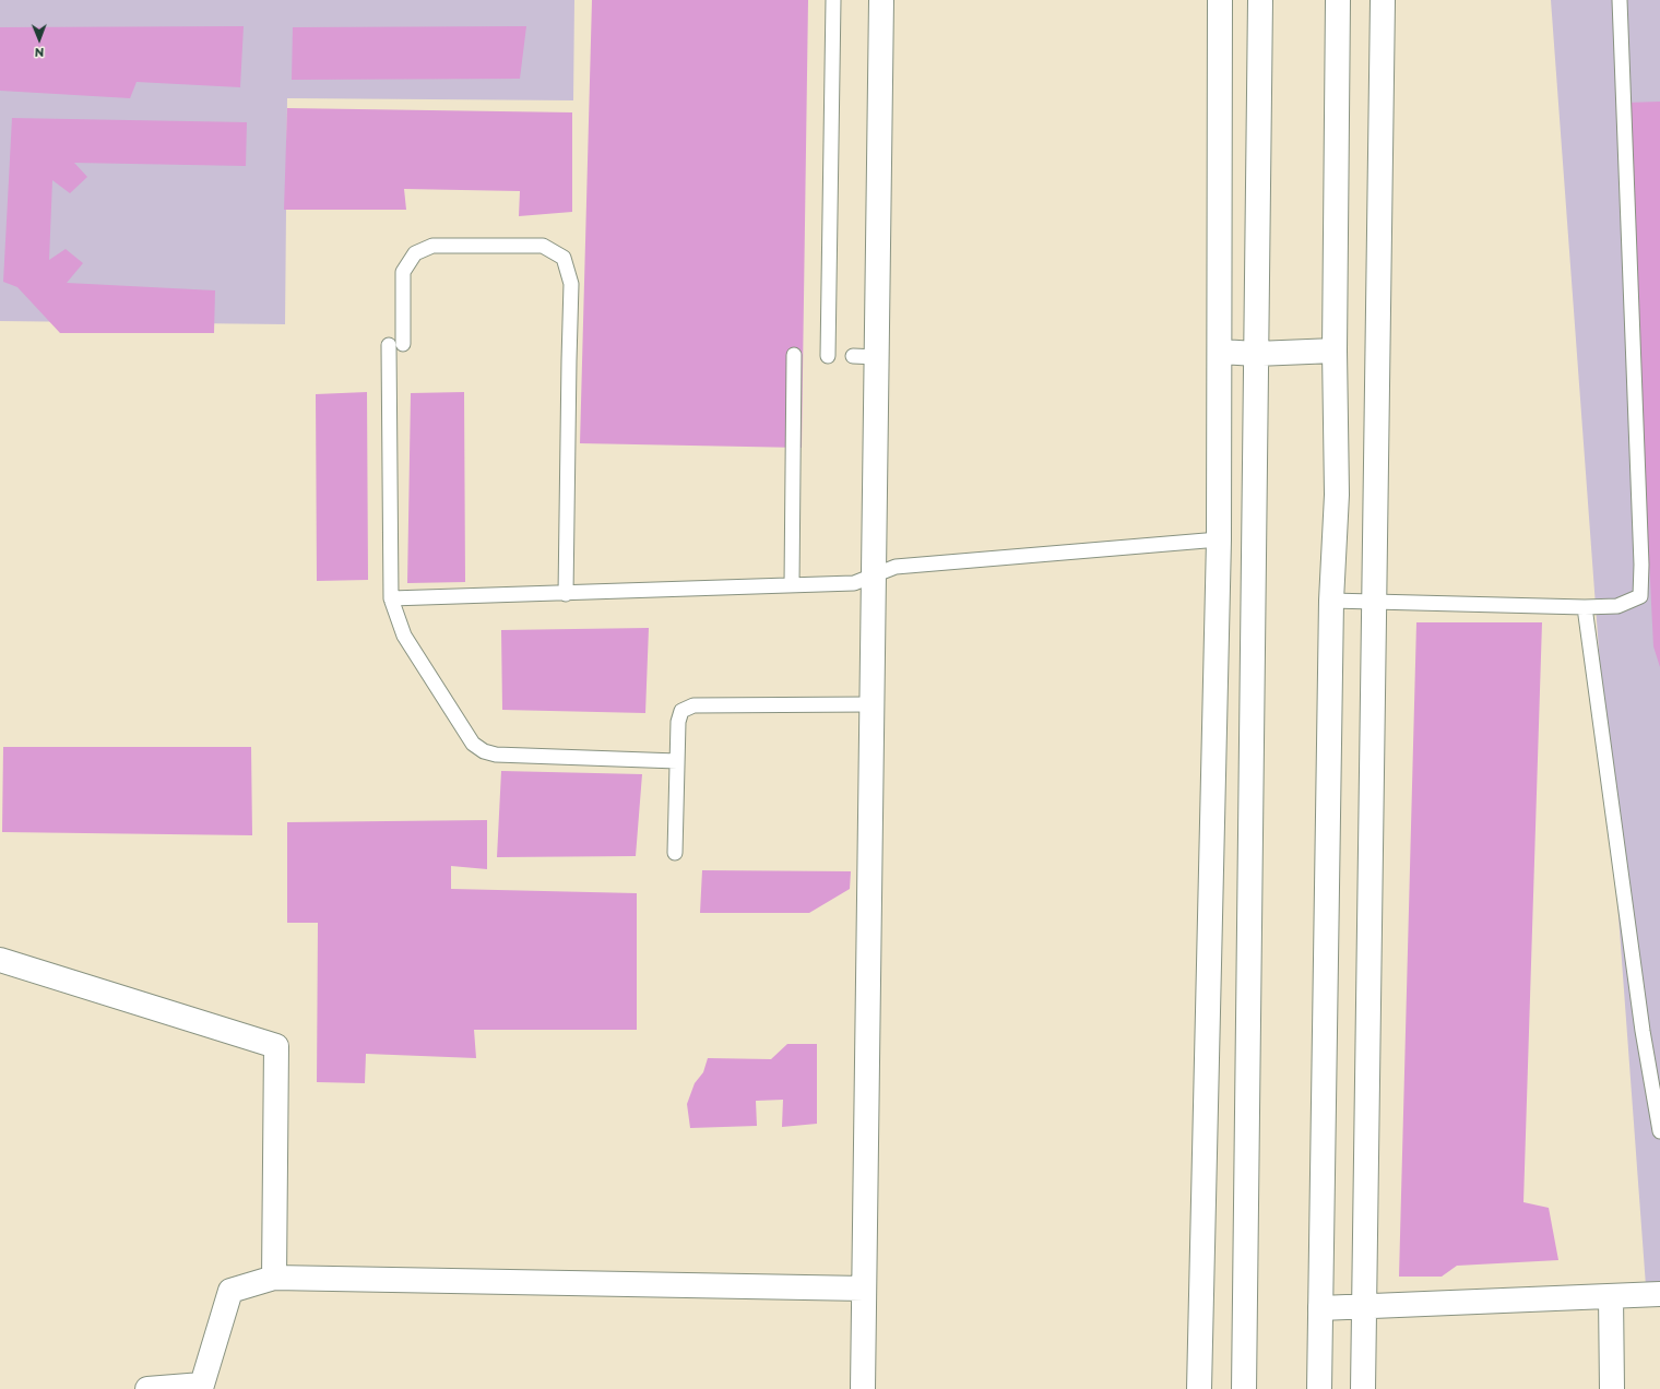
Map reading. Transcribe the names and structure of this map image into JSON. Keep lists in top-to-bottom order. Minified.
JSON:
{"north":"bottom"}
